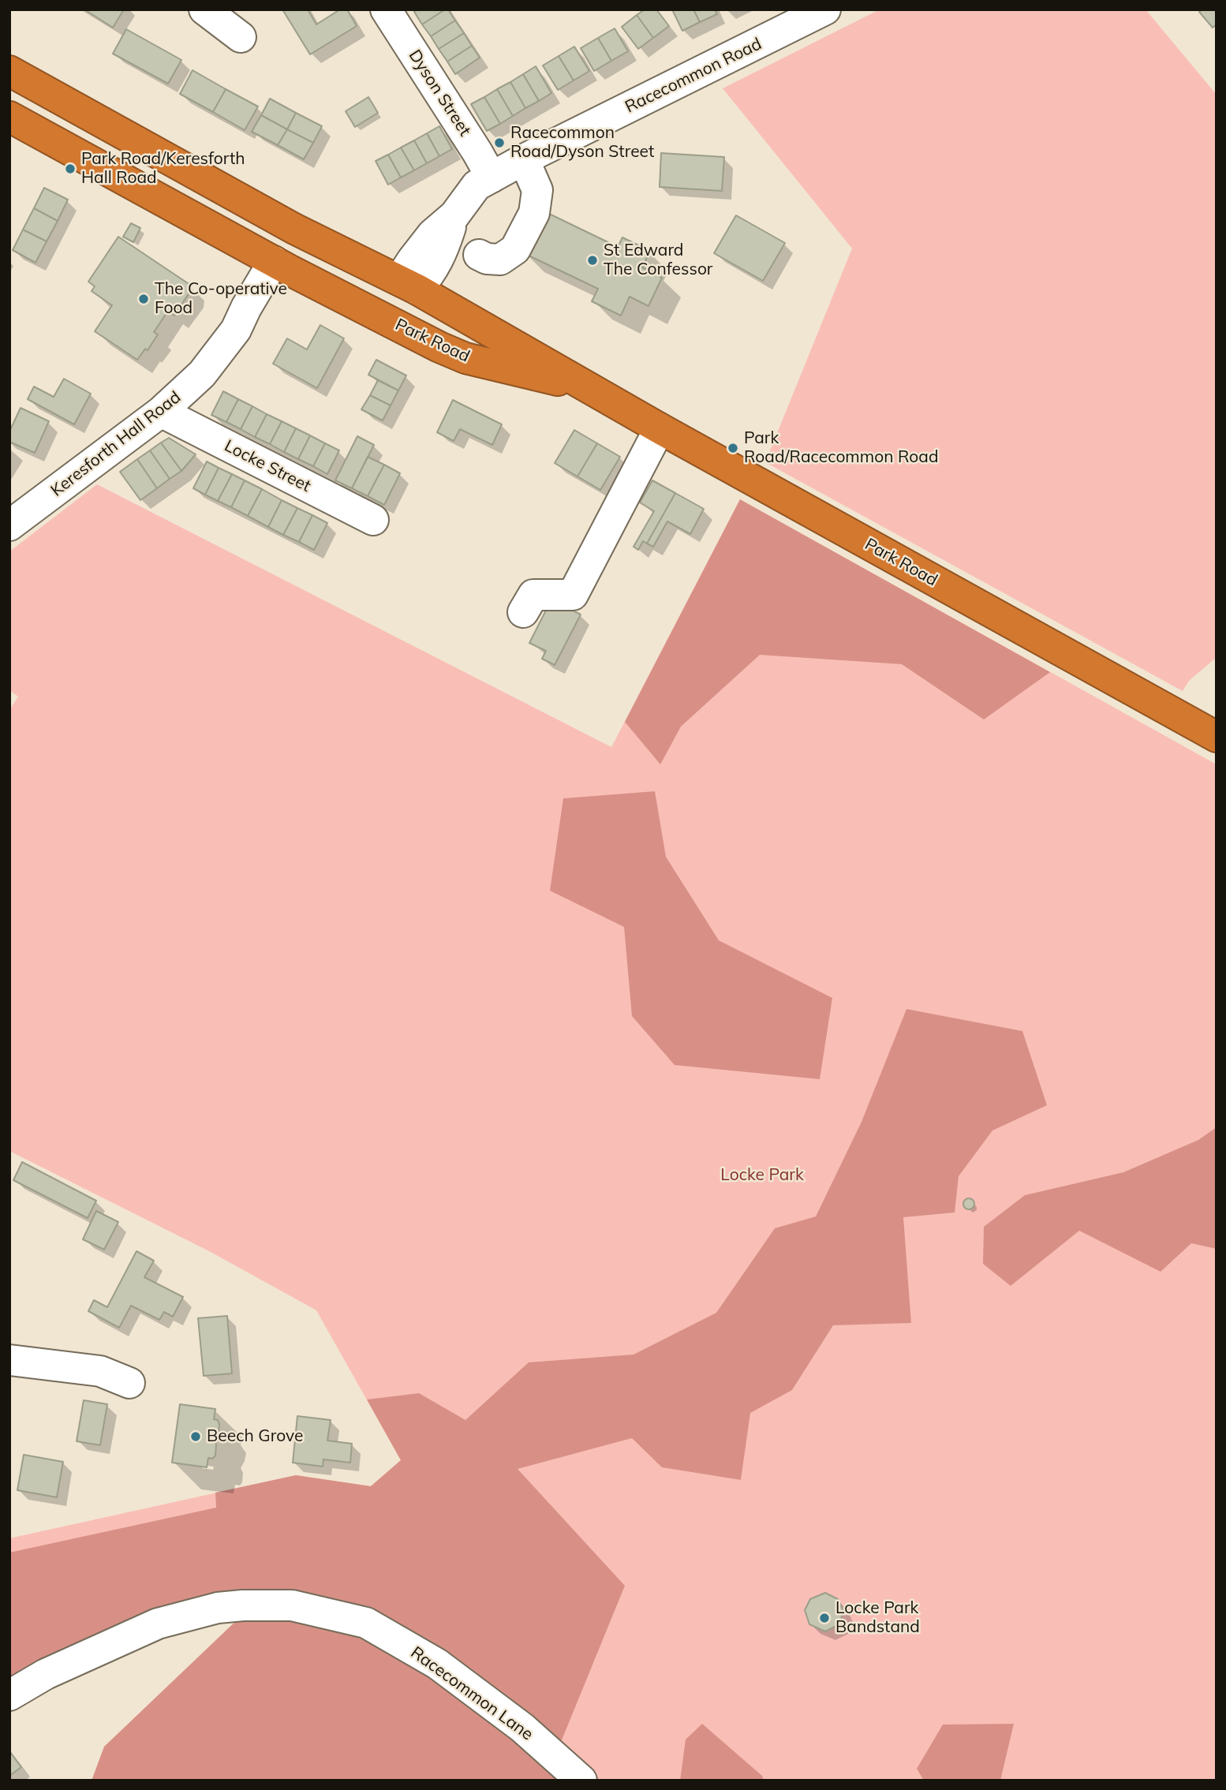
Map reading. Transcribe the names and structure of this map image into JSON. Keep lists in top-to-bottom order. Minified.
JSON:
{"streets":{"highway":["Park Road"],"street":["Racecommon Road","Dyson Street","Keresforth Hall Road","Locke Street","Racecommon Lane"]},"crossings":[["Racecommon Road","Dyson Street"],["Racecommon Road","Park Road"],["Park Road","Keresforth Hall Road"],["Keresforth Hall Road","Locke Street"]],"parks":["Locke Park"],"places":["Racecommon Road/Dyson Street","Park Road/Keresforth Hall Road","St Edward The Confessor","The Co-operative Food","Park Road/Racecommon Road","Beech Grove","Locke Park Bandstand"]}
